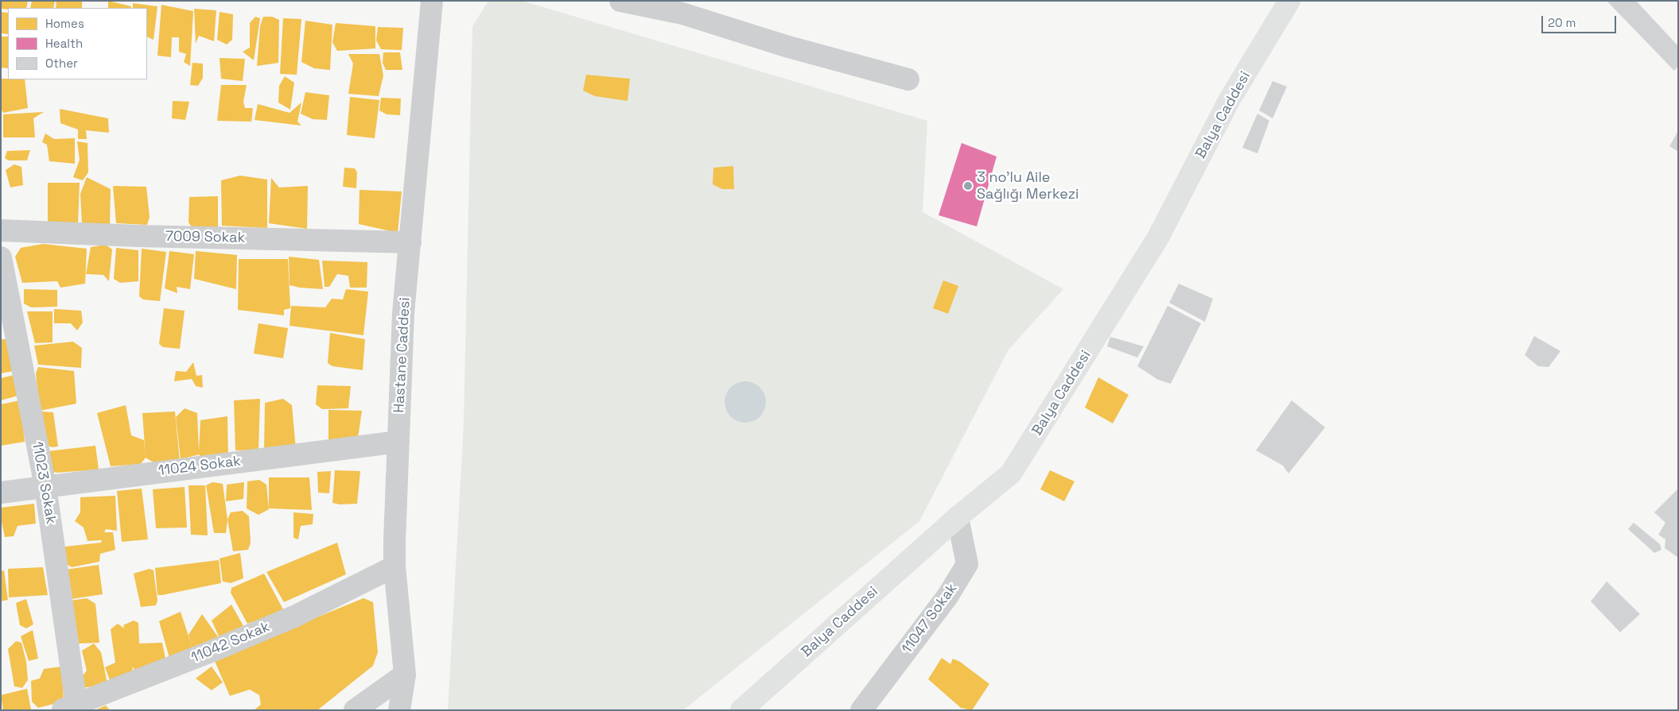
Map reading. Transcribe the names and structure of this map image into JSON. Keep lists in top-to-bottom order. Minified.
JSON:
{"streets":{"main road":["Balya Caddesi"],"street":["7009 Sokak","Hastane Caddesi","11024 Sokak","11023 Sokak","11047 Sokak","11042 Sokak"]},"crossings":[["Balya Caddesi","11047 Sokak"],["7009 Sokak","Hastane Caddesi"],["Hastane Caddesi","11024 Sokak"],["Hastane Caddesi","11042 Sokak"],["11024 Sokak","11023 Sokak"],["11023 Sokak","11042 Sokak"]],"places":["3 no'lu Aile Sağlığı Merkezi"],"legend":["Homes","Health","Other"],"scale_bar":"20 m"}
